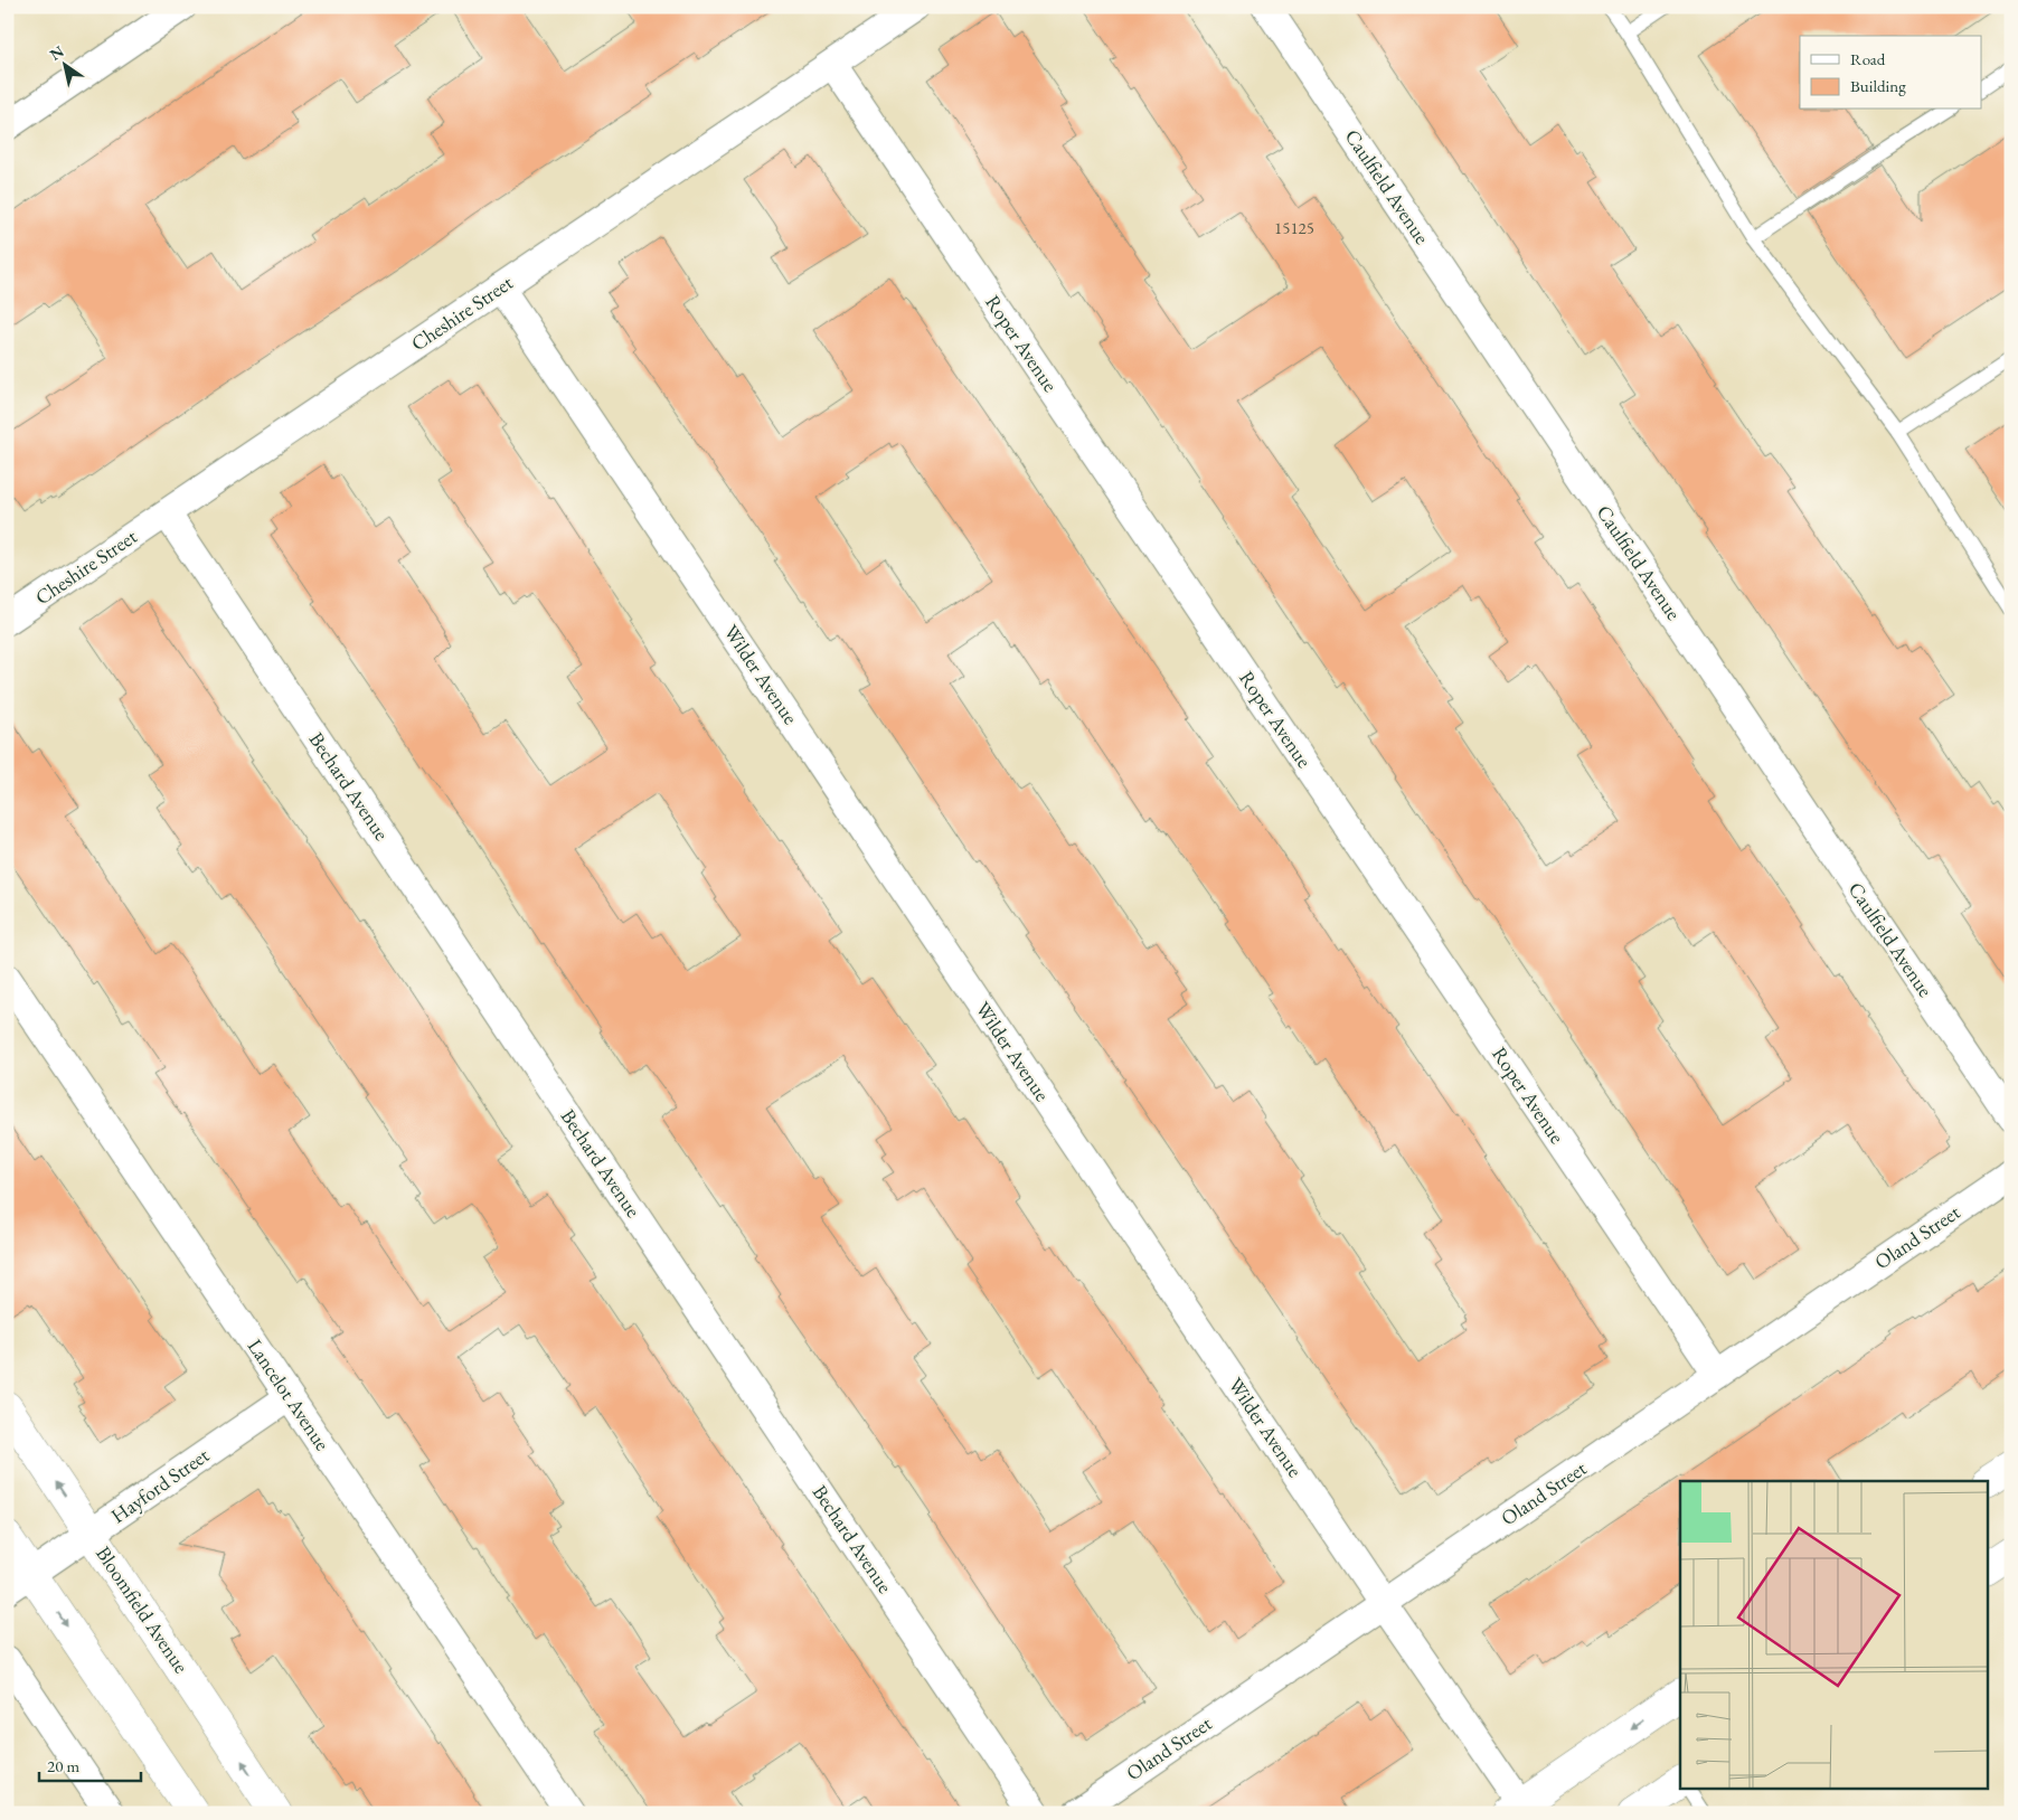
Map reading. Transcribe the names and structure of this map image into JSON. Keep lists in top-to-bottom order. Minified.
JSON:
{"streets":{"main road":["Bloomfield Avenue"],"street":["Caulfield Avenue","Cheshire Street","Roper Avenue","Wilder Avenue","Bechard Avenue","Oland Street","Lancelot Avenue","Hayford Street"]},"crossings":[["Cheshire Street","Roper Avenue"],["Cheshire Street","Wilder Avenue"],["Cheshire Street","Bechard Avenue"],["Roper Avenue","Oland Street"],["Wilder Avenue","Oland Street"],["Lancelot Avenue","Hayford Street"],["Hayford Street","Bloomfield Avenue"]],"house_numbers":["15125"],"legend":["Road","Building"],"scale_bar":"20 m","north":"top left"}
